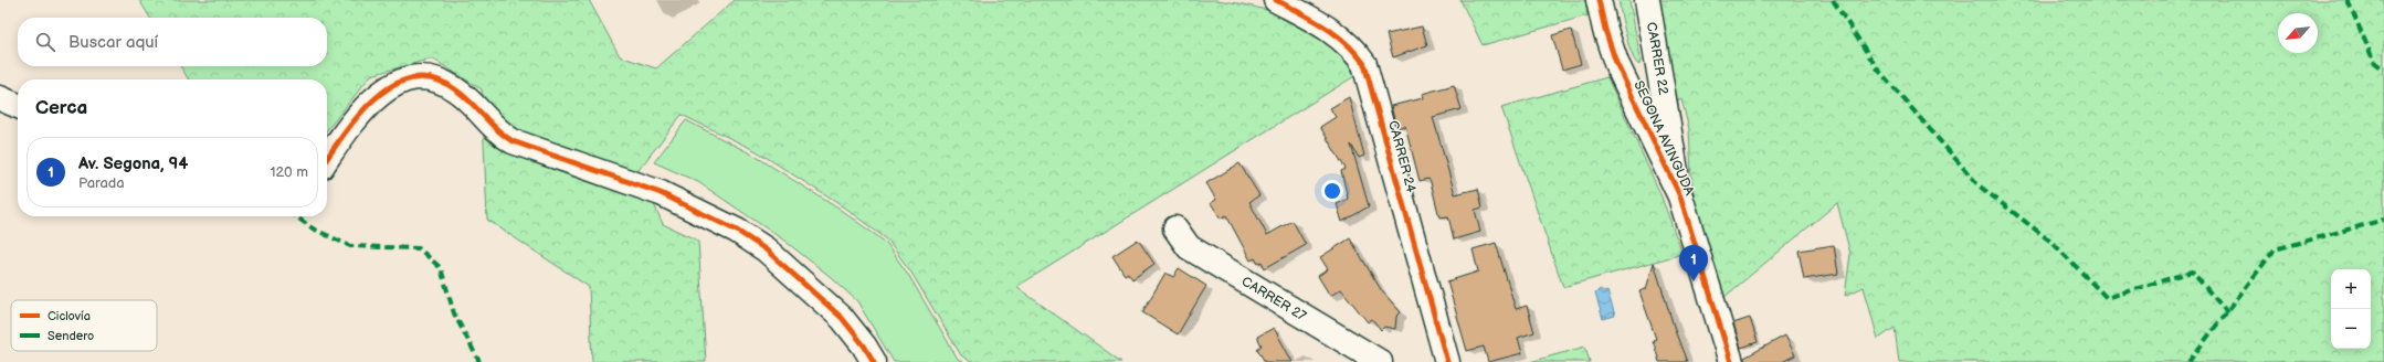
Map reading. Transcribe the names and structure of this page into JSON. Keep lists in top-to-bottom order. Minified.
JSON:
{"streets":{"street":["CARRER 22","SEGONA AVINGUDA","CARRER 24","CARRER 27"]},"crossings":[["CARRER 22","SEGONA AVINGUDA"]],"legend":["Ciclovía","Sendero"],"north":"bottom left","page":{"search":"Buscar aquí","heading":"Cerca","list":[{"mark":"1","name":"Av. Segona, 94","note":"Parada","value":"120 m"}],"pins":"1","map_buttons":["+","−"]}}
